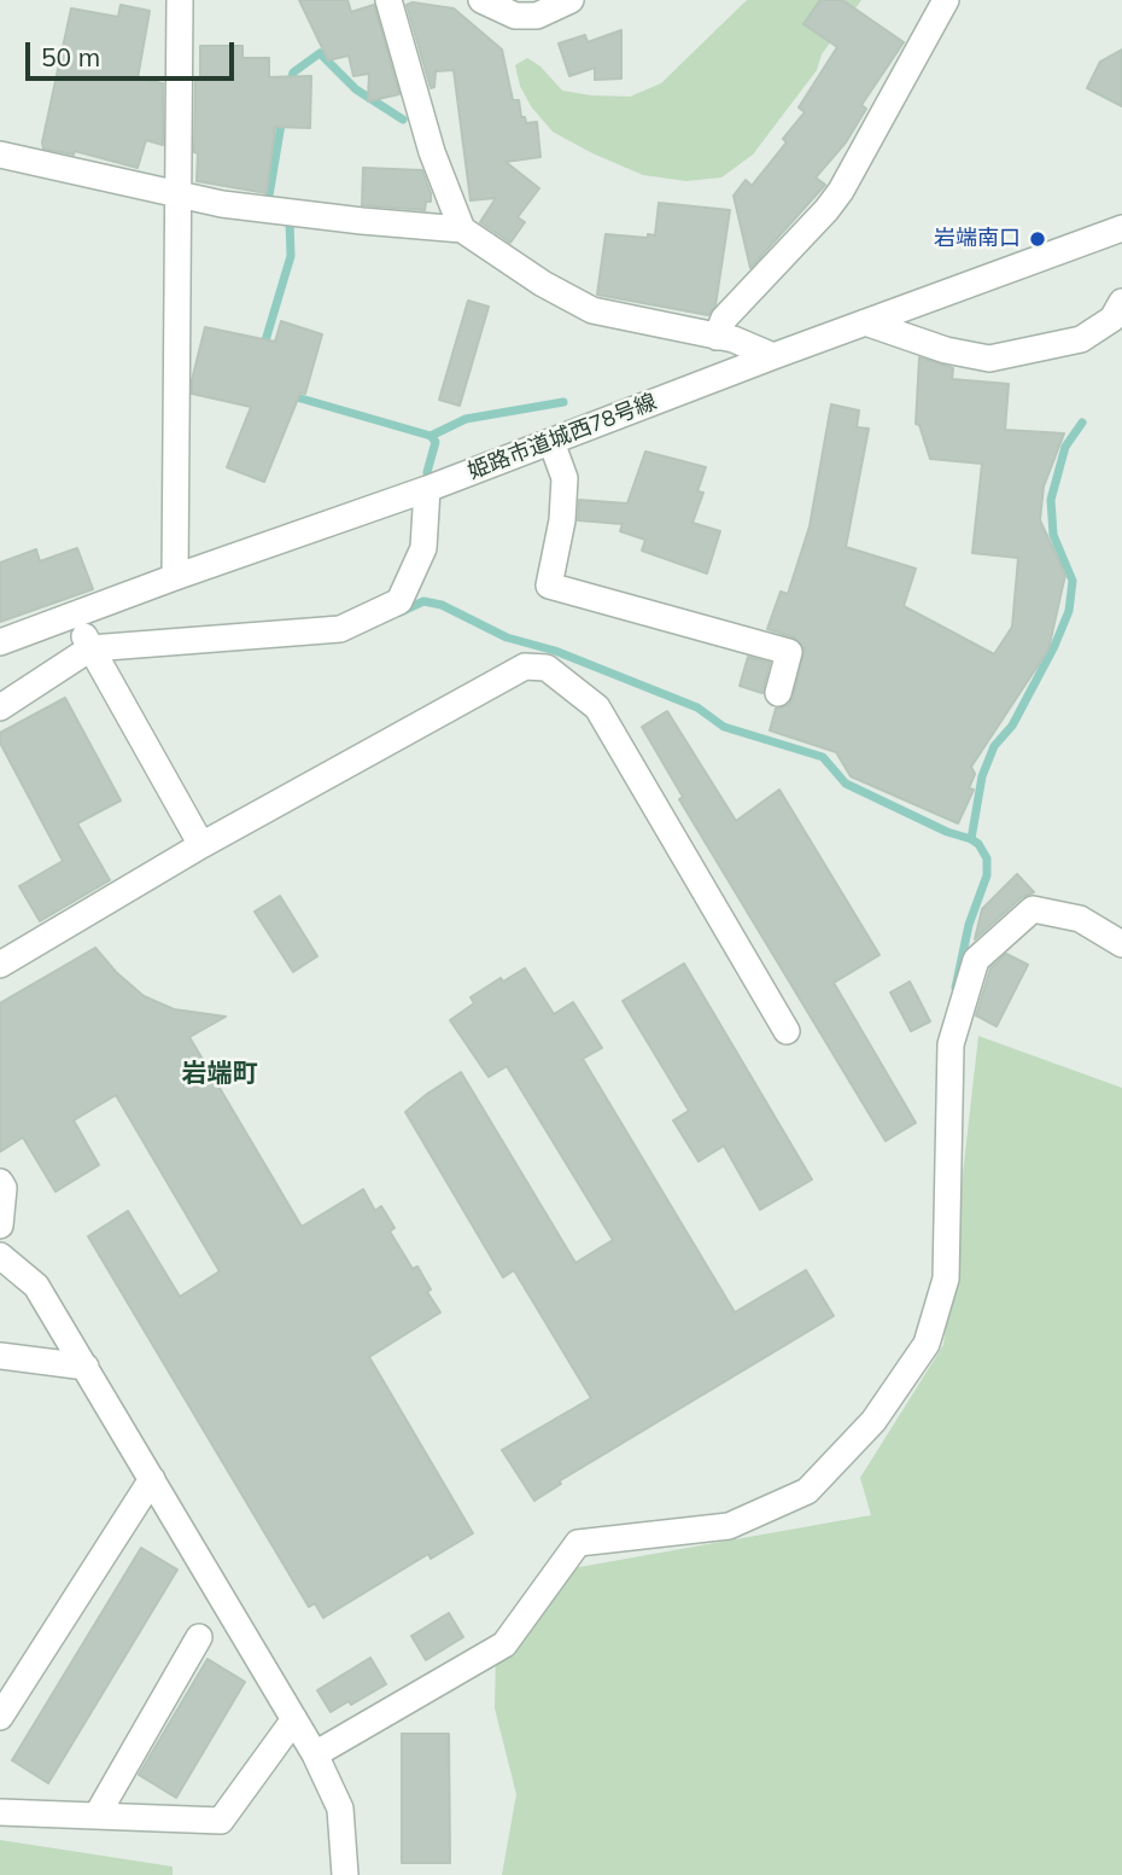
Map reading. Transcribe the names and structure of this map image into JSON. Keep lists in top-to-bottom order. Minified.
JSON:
{"streets":{"street":["姫路市道城西78号線"]},"districts":["岩端町"],"places":["岩端南口"],"scale_bar":"50 m"}
